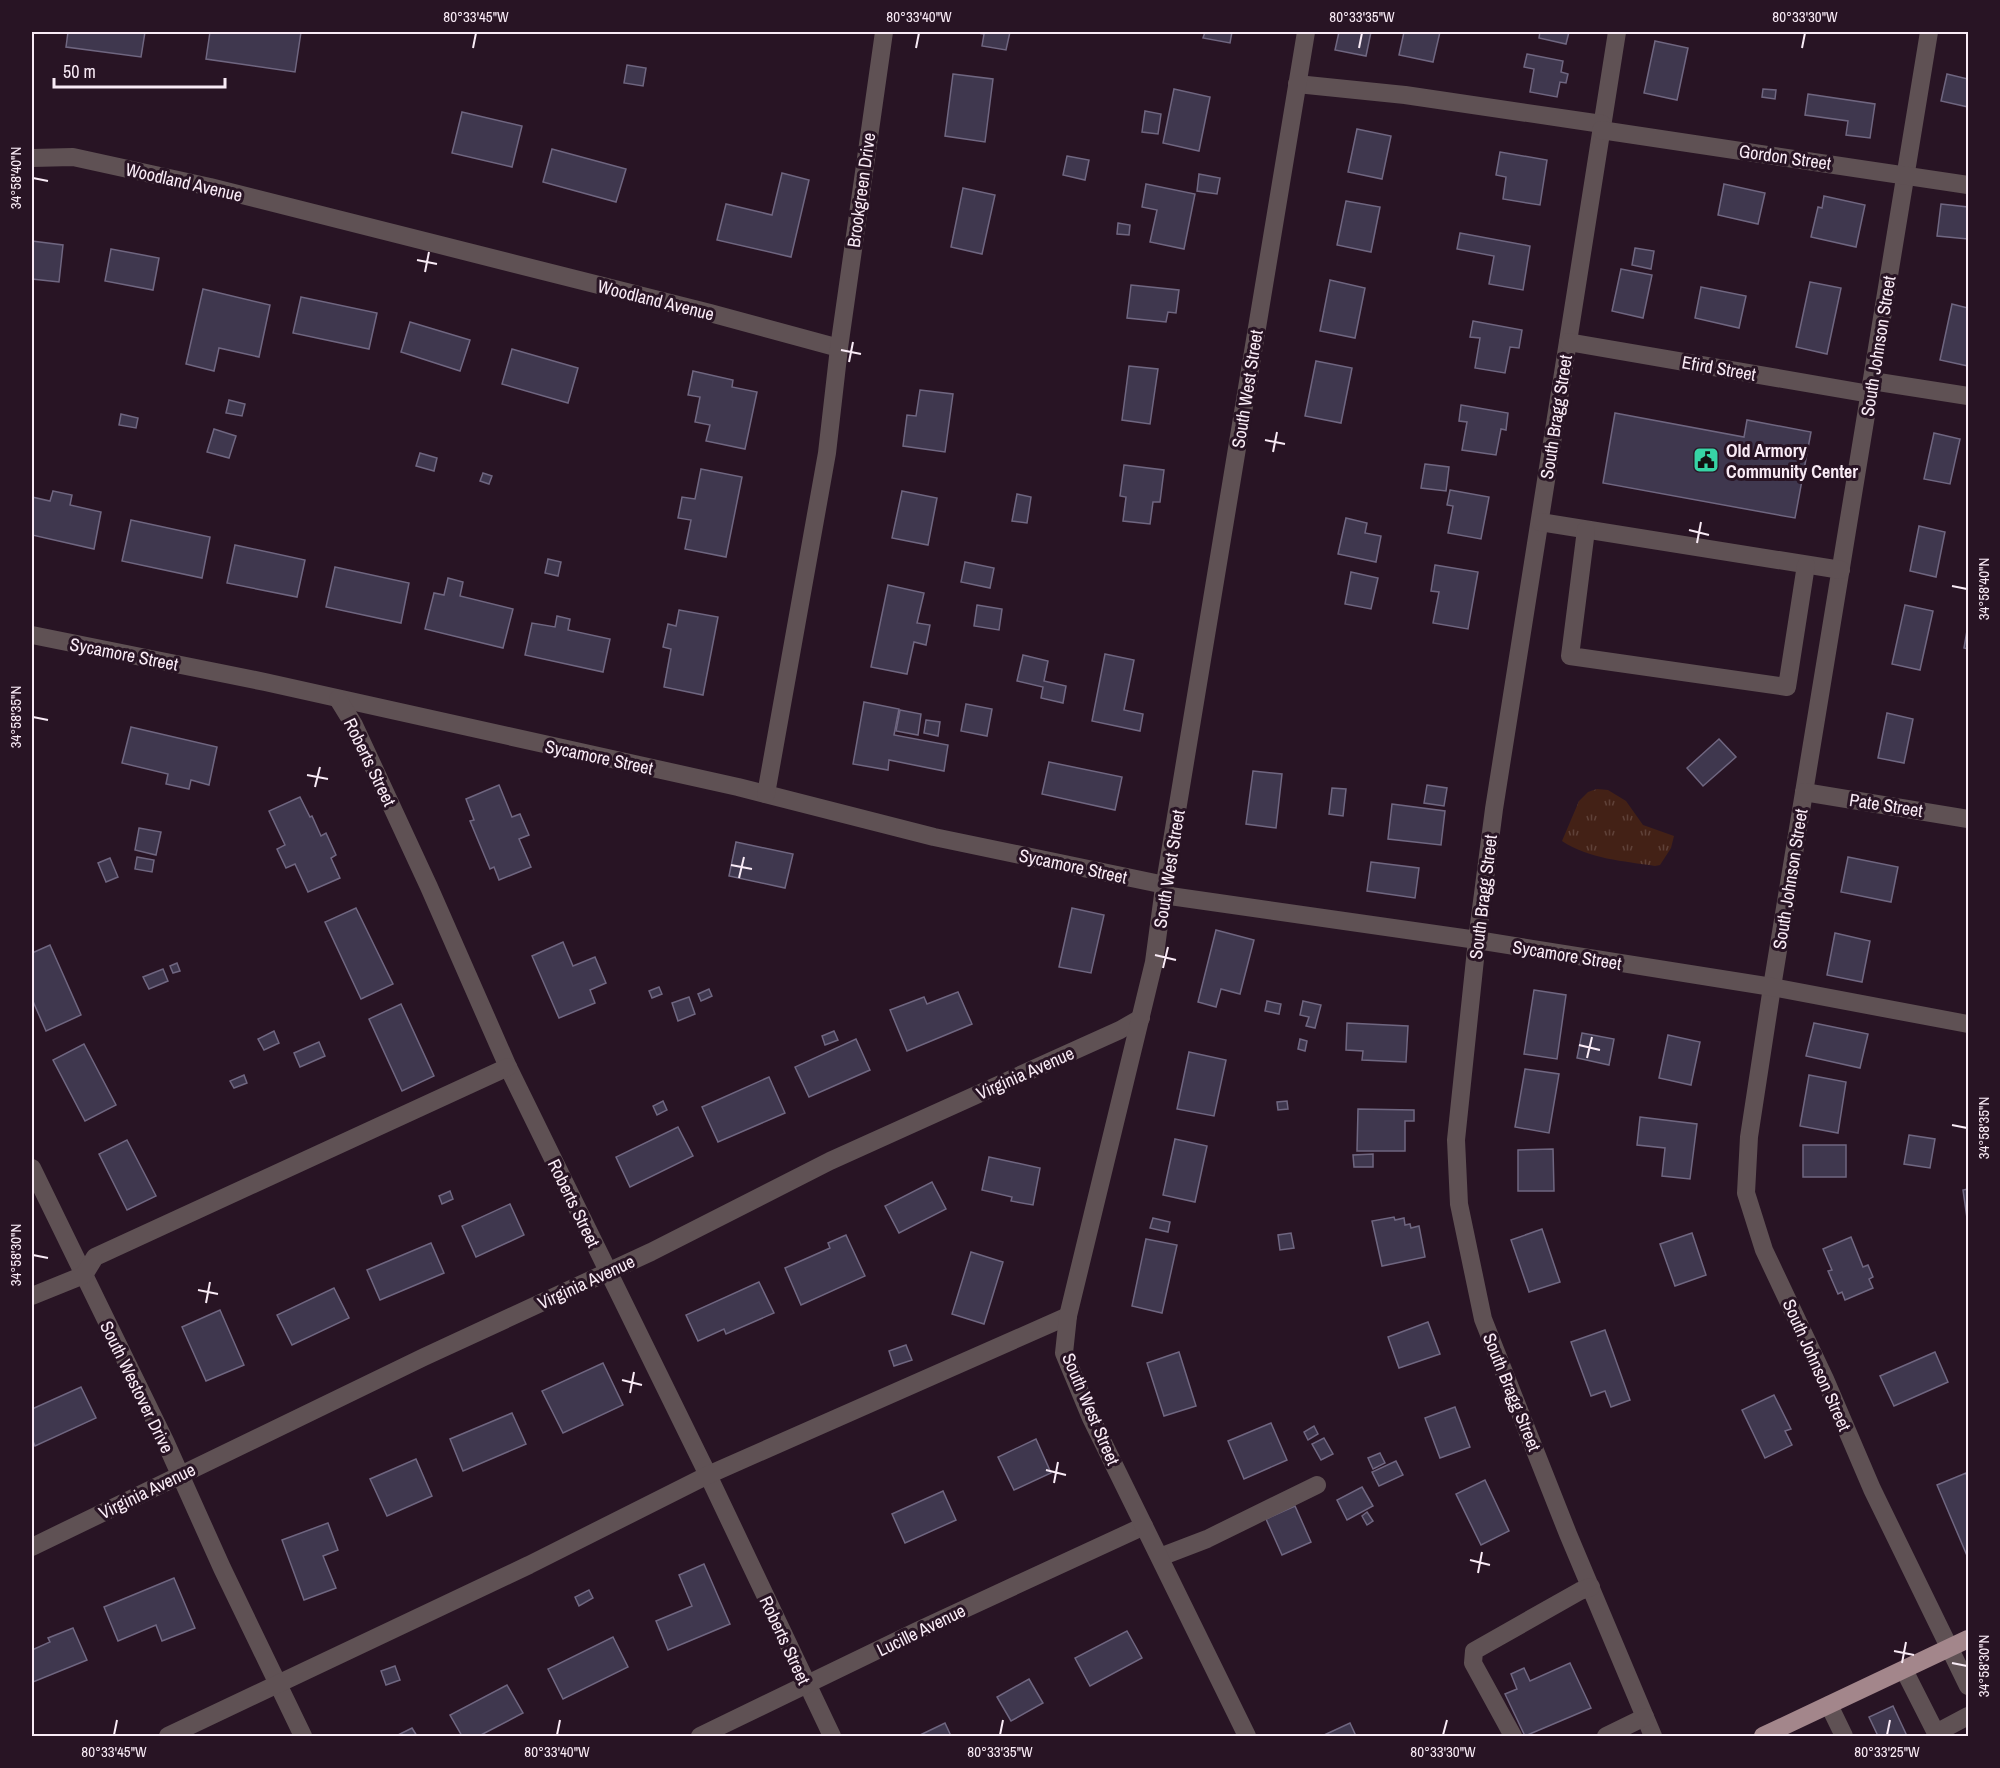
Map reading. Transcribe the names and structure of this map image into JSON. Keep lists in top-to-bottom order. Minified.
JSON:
{"streets":{"street":["Gordon Street","Woodland Avenue","Brookgreen Drive","South Johnson Street","Efird Street","South West Street","South Bragg Street","Sycamore Street","Roberts Street","Pate Street","Virginia Avenue","South Westover Drive","Lucille Avenue"]},"crossings":[["Gordon Street","South Johnson Street"],["Gordon Street","South West Street"],["Gordon Street","South Bragg Street"],["Woodland Avenue","Brookgreen Drive"],["South Johnson Street","Efird Street"],["South Johnson Street","Sycamore Street"],["South Johnson Street","Pate Street"],["Efird Street","South Bragg Street"],["South West Street","Sycamore Street"],["South West Street","Virginia Avenue"],["South West Street","Lucille Avenue"],["South Bragg Street","Sycamore Street"],["Sycamore Street","Roberts Street"],["Roberts Street","Virginia Avenue"],["Roberts Street","Lucille Avenue"],["Virginia Avenue","South Westover Drive"]],"places":{"public building":["Old Armory Community Center"]},"scale_bar":"50 m","coordinates":["80°33'45\"W","80°33'40\"W","80°33'35\"W","80°33'30\"W","34°58'40\"N","34°58'35\"N","34°58'30\"N","80°33'25\"W"]}
